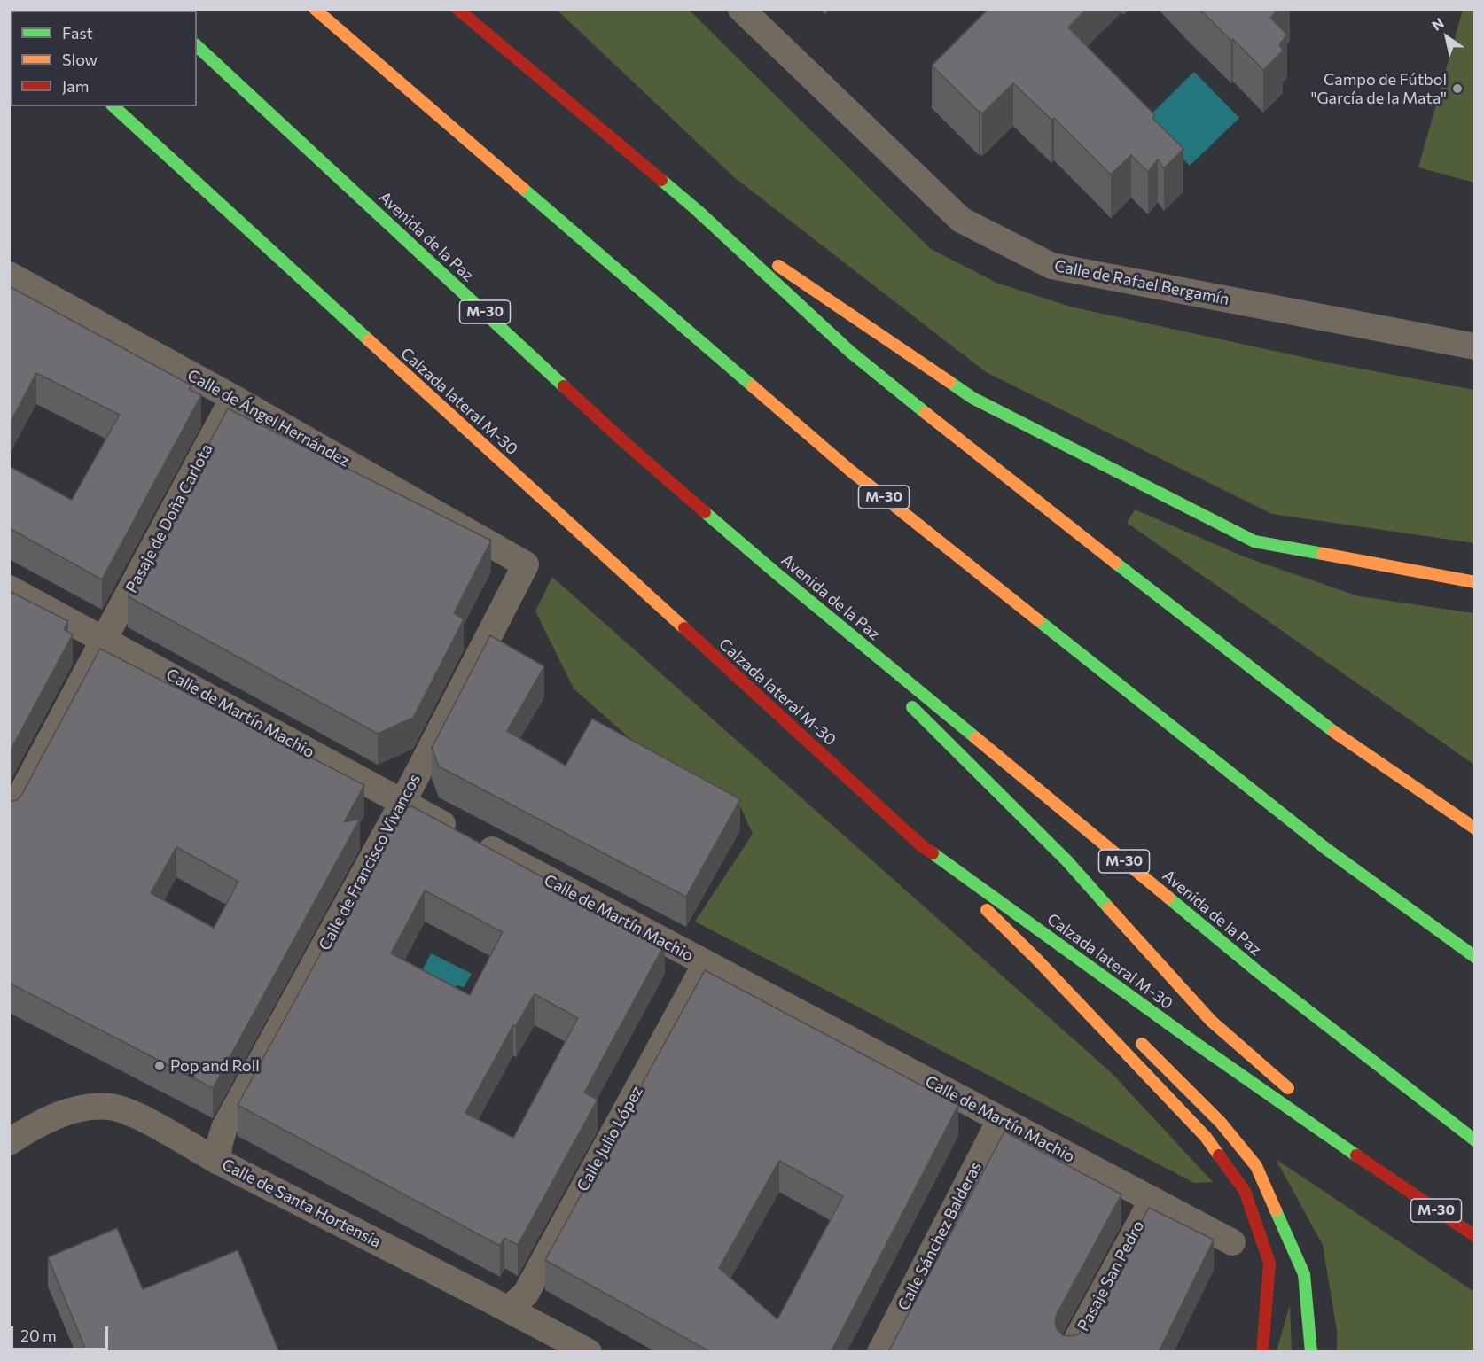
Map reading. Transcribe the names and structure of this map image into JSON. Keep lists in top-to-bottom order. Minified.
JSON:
{"streets":{"highway":["Avenida de la Paz","M-30","Calzada lateral M-30"],"street":["Calle de Rafael Bergamín","Calle de Ángel Hernández","Pasaje de Doña Carlota","Calle de Martín Machio","Calle de Francisco Vivancos","Calle Julio López","Calle de Santa Hortensia","Calle Sánchez Balderas","Pasaje San Pedro"]},"crossings":[["Calle de Ángel Hernández","Pasaje de Doña Carlota"],["Calle de Ángel Hernández","Calle de Francisco Vivancos"],["Pasaje de Doña Carlota","Calle de Martín Machio"],["Calle de Martín Machio","Calle de Francisco Vivancos"],["Calle de Martín Machio","Calle Julio López"],["Calle de Martín Machio","Calle Sánchez Balderas"],["Calle de Martín Machio","Pasaje San Pedro"],["Calle de Francisco Vivancos","Calle de Santa Hortensia"],["Calle Julio López","Calle de Santa Hortensia"]],"places":["Campo de Fútbol \"García de la Mata\"","Pop and Roll"],"legend":["Fast","Slow","Jam"],"scale_bar":"20 m","north":"top left"}
